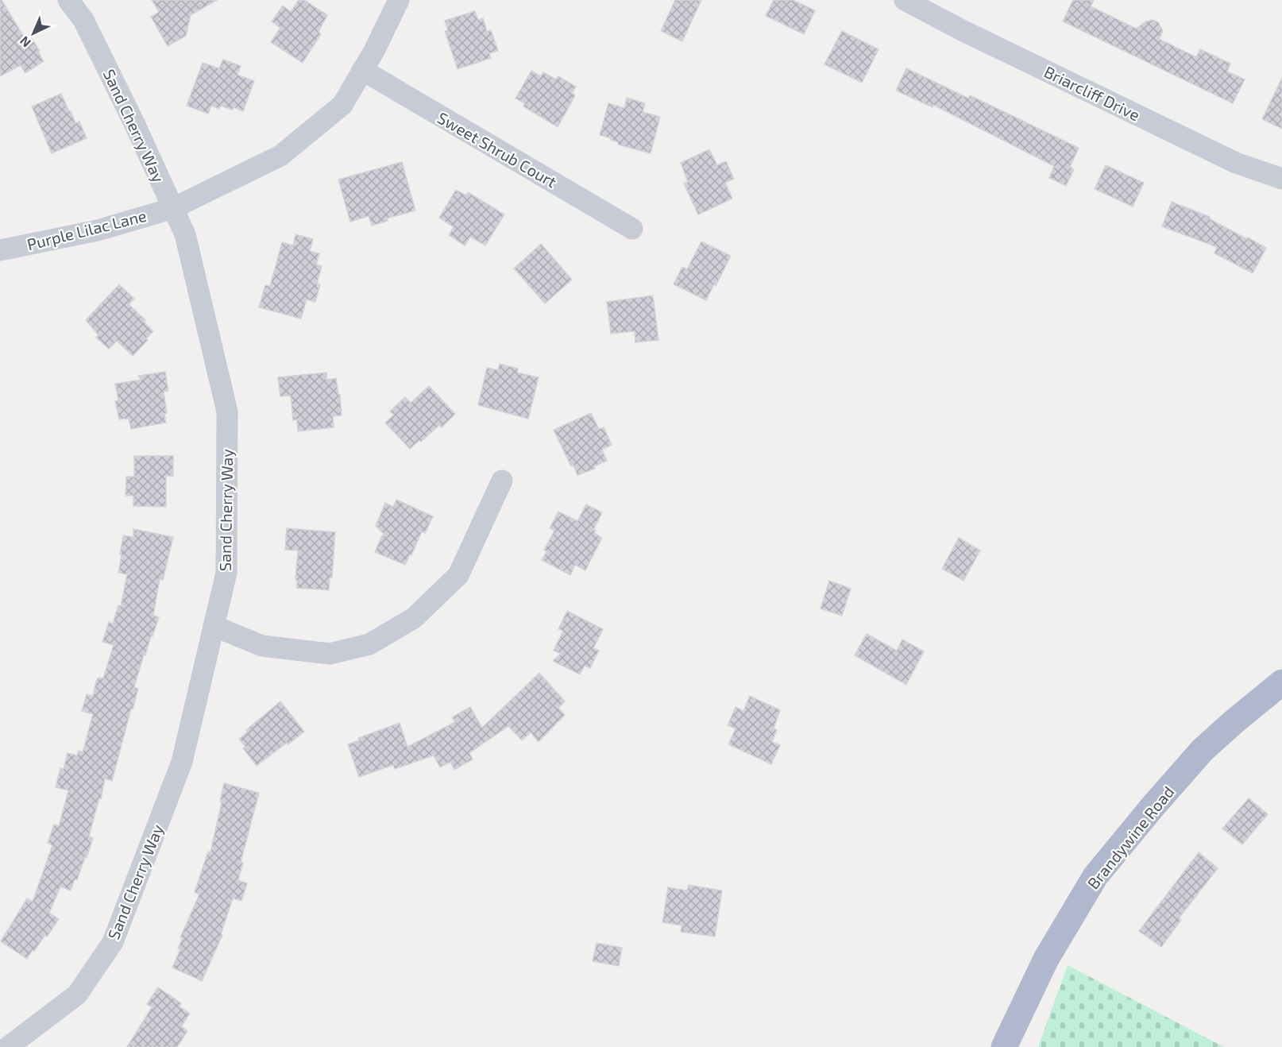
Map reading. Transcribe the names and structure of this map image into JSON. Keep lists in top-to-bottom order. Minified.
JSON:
{"streets":{"main road":["Brandywine Road"],"street":["Briarcliff Drive","Sand Cherry Way","Sweet Shrub Court","Purple Lilac Lane"]},"crossings":[["Sand Cherry Way","Purple Lilac Lane"],["Sweet Shrub Court","Purple Lilac Lane"]],"north":"bottom left"}
